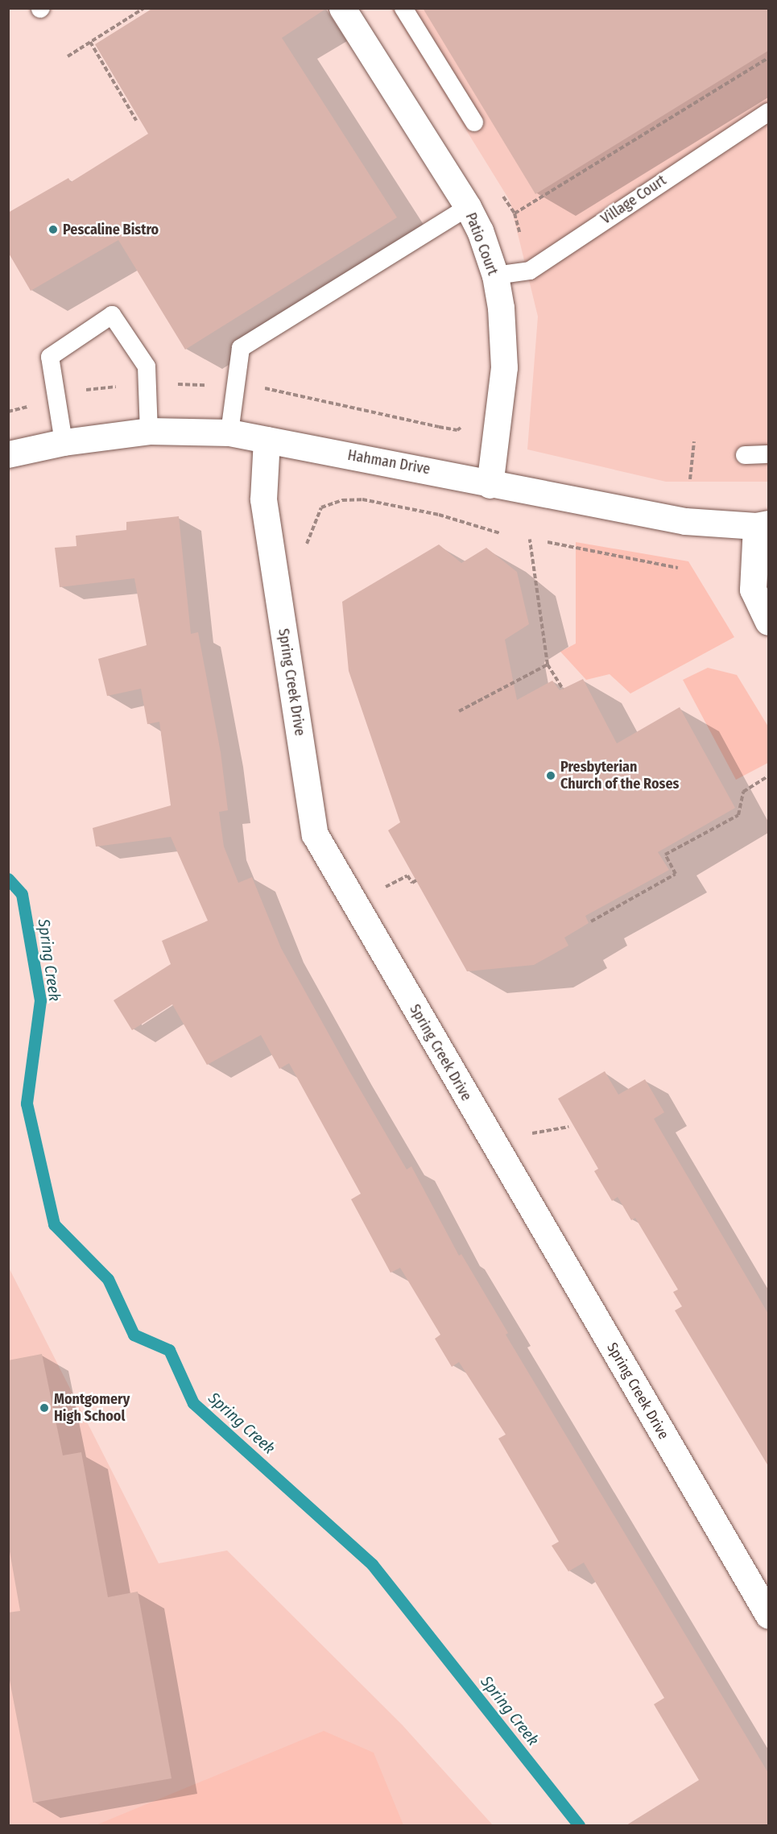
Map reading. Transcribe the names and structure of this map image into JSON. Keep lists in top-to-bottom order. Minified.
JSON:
{"streets":{"street":["Patio Court","Hahman Drive","Spring Creek Drive"],"lane":["Village Court"]},"crossings":[["Village Court","Patio Court"],["Patio Court","Hahman Drive"],["Hahman Drive","Spring Creek Drive"]],"water":["Spring Creek"],"places":["Pescaline Bistro","Presbyterian Church of the Roses","Montgomery High School"]}
